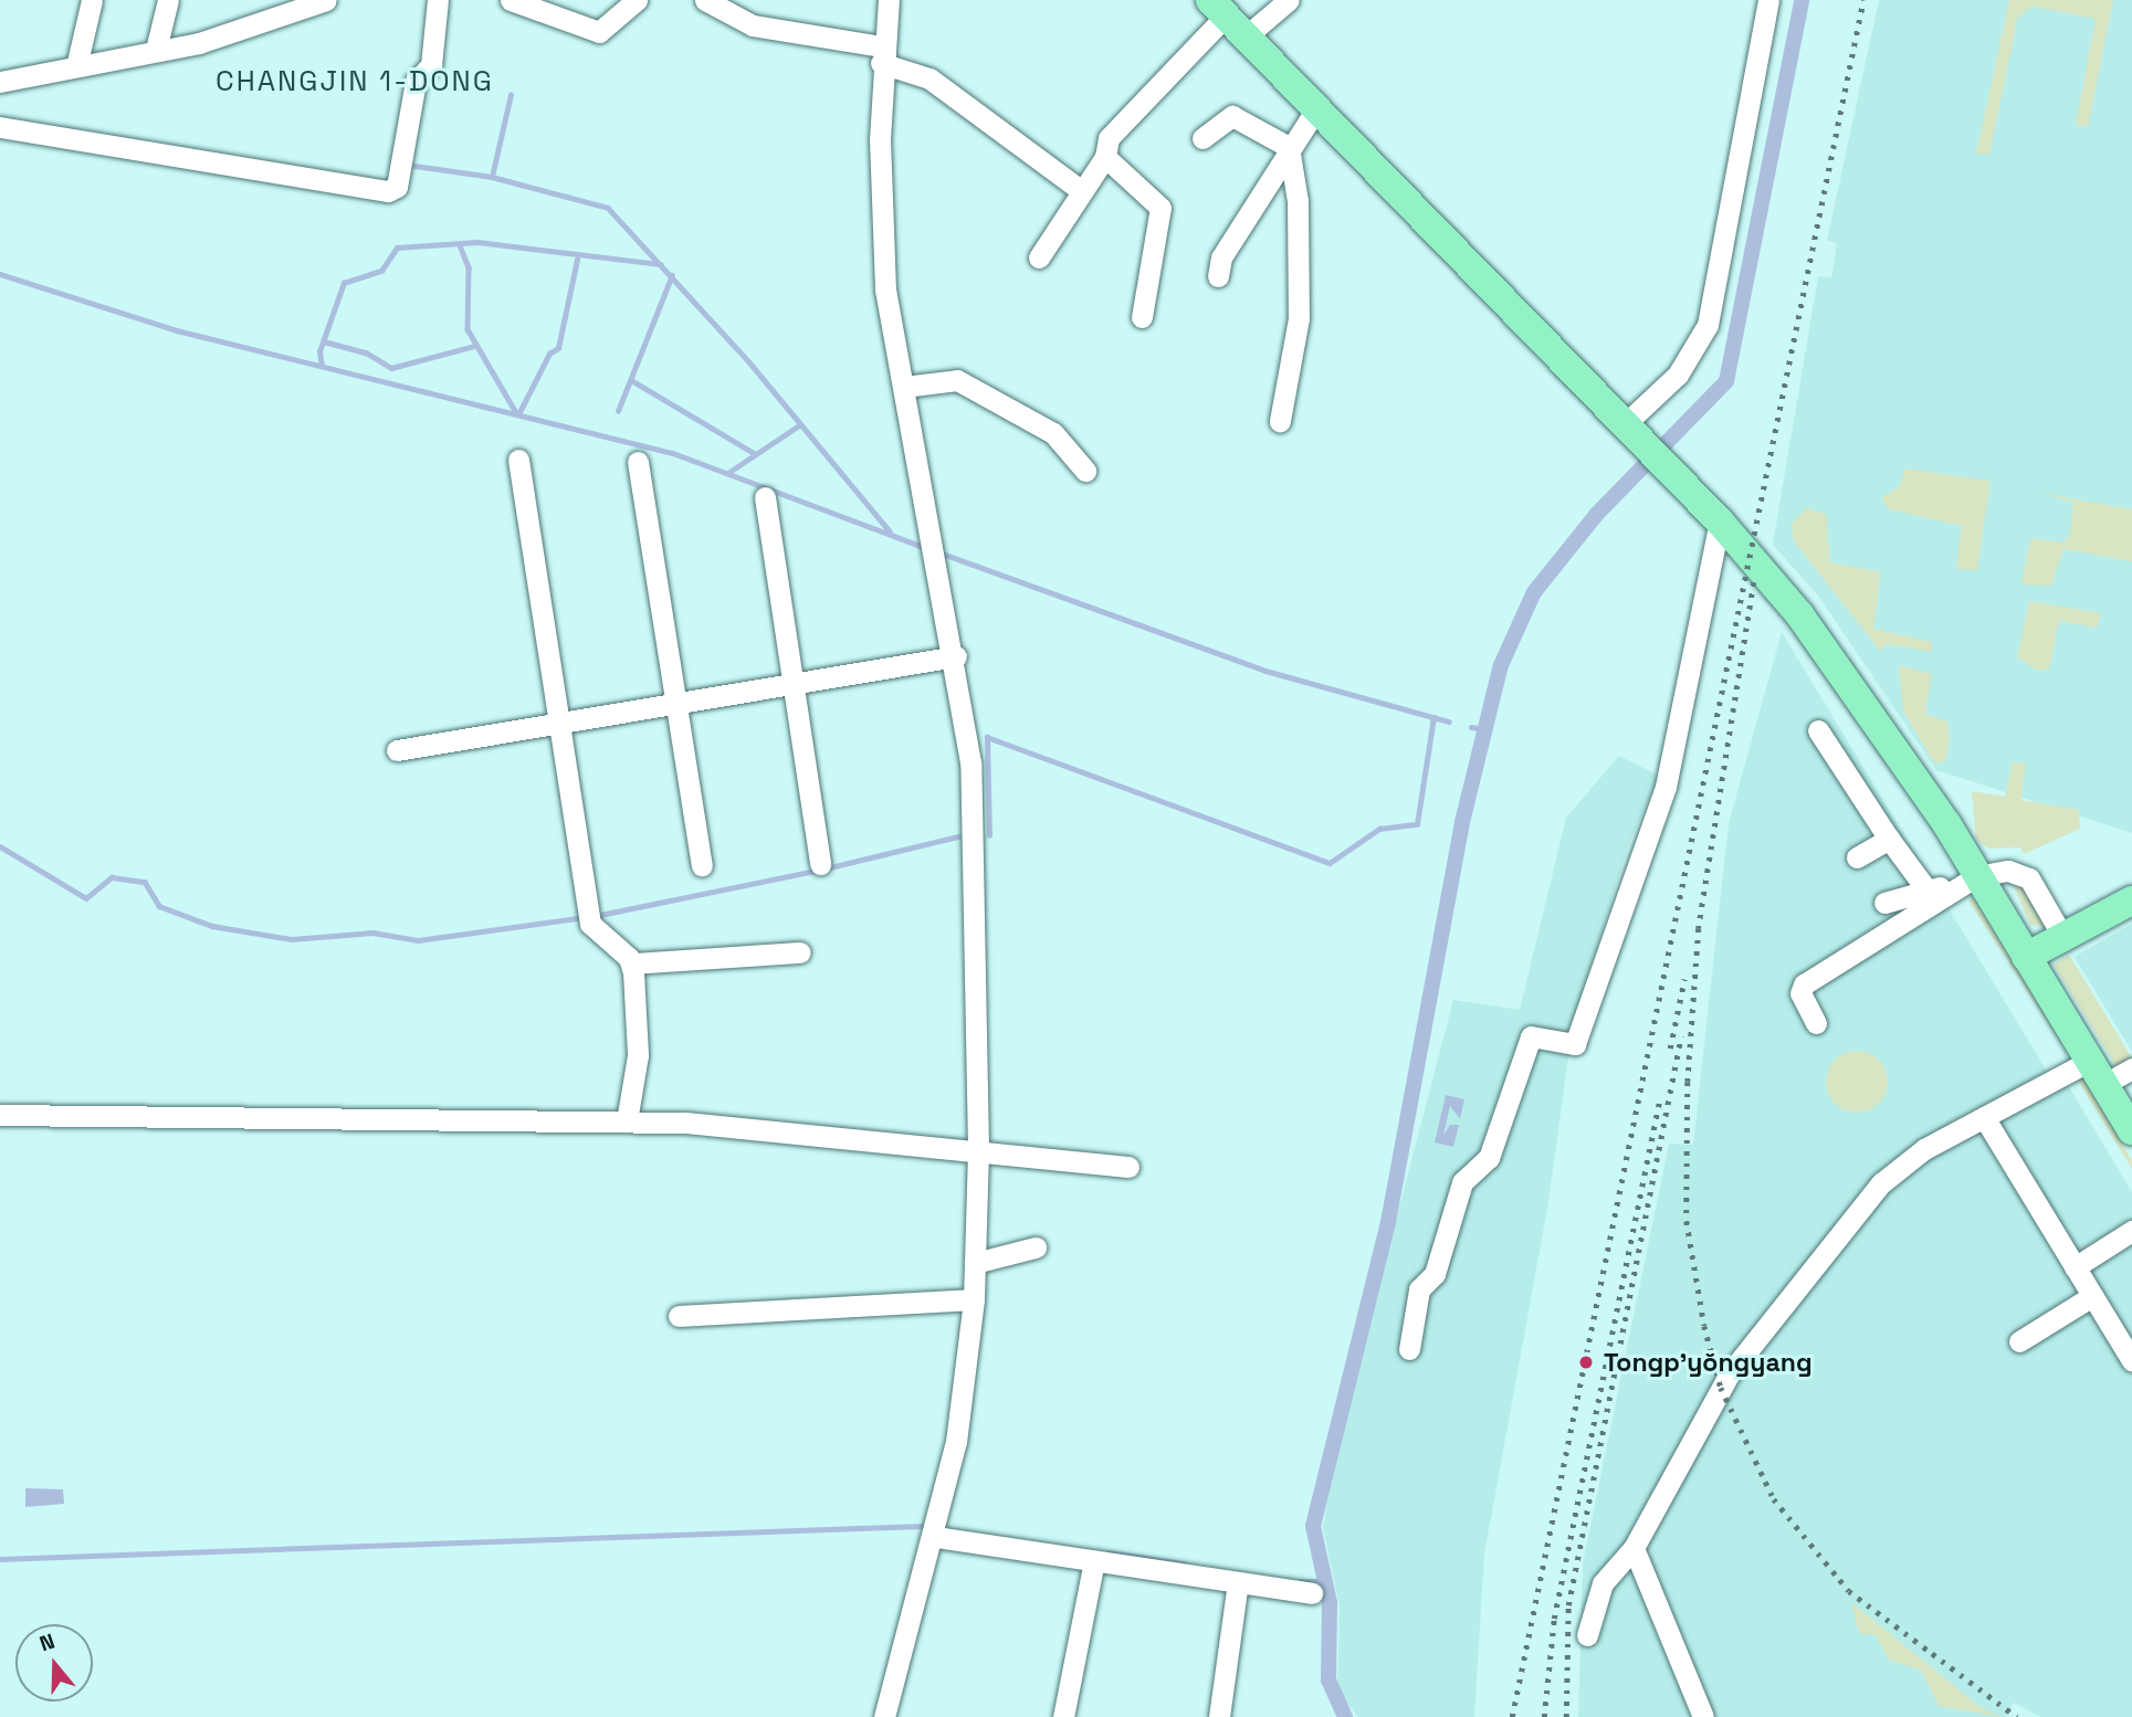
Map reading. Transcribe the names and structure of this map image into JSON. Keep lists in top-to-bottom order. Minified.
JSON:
{"districts":["CHANGJIN 1-DONG"],"places":["Tongp'yŏngyang"],"north":"top"}
